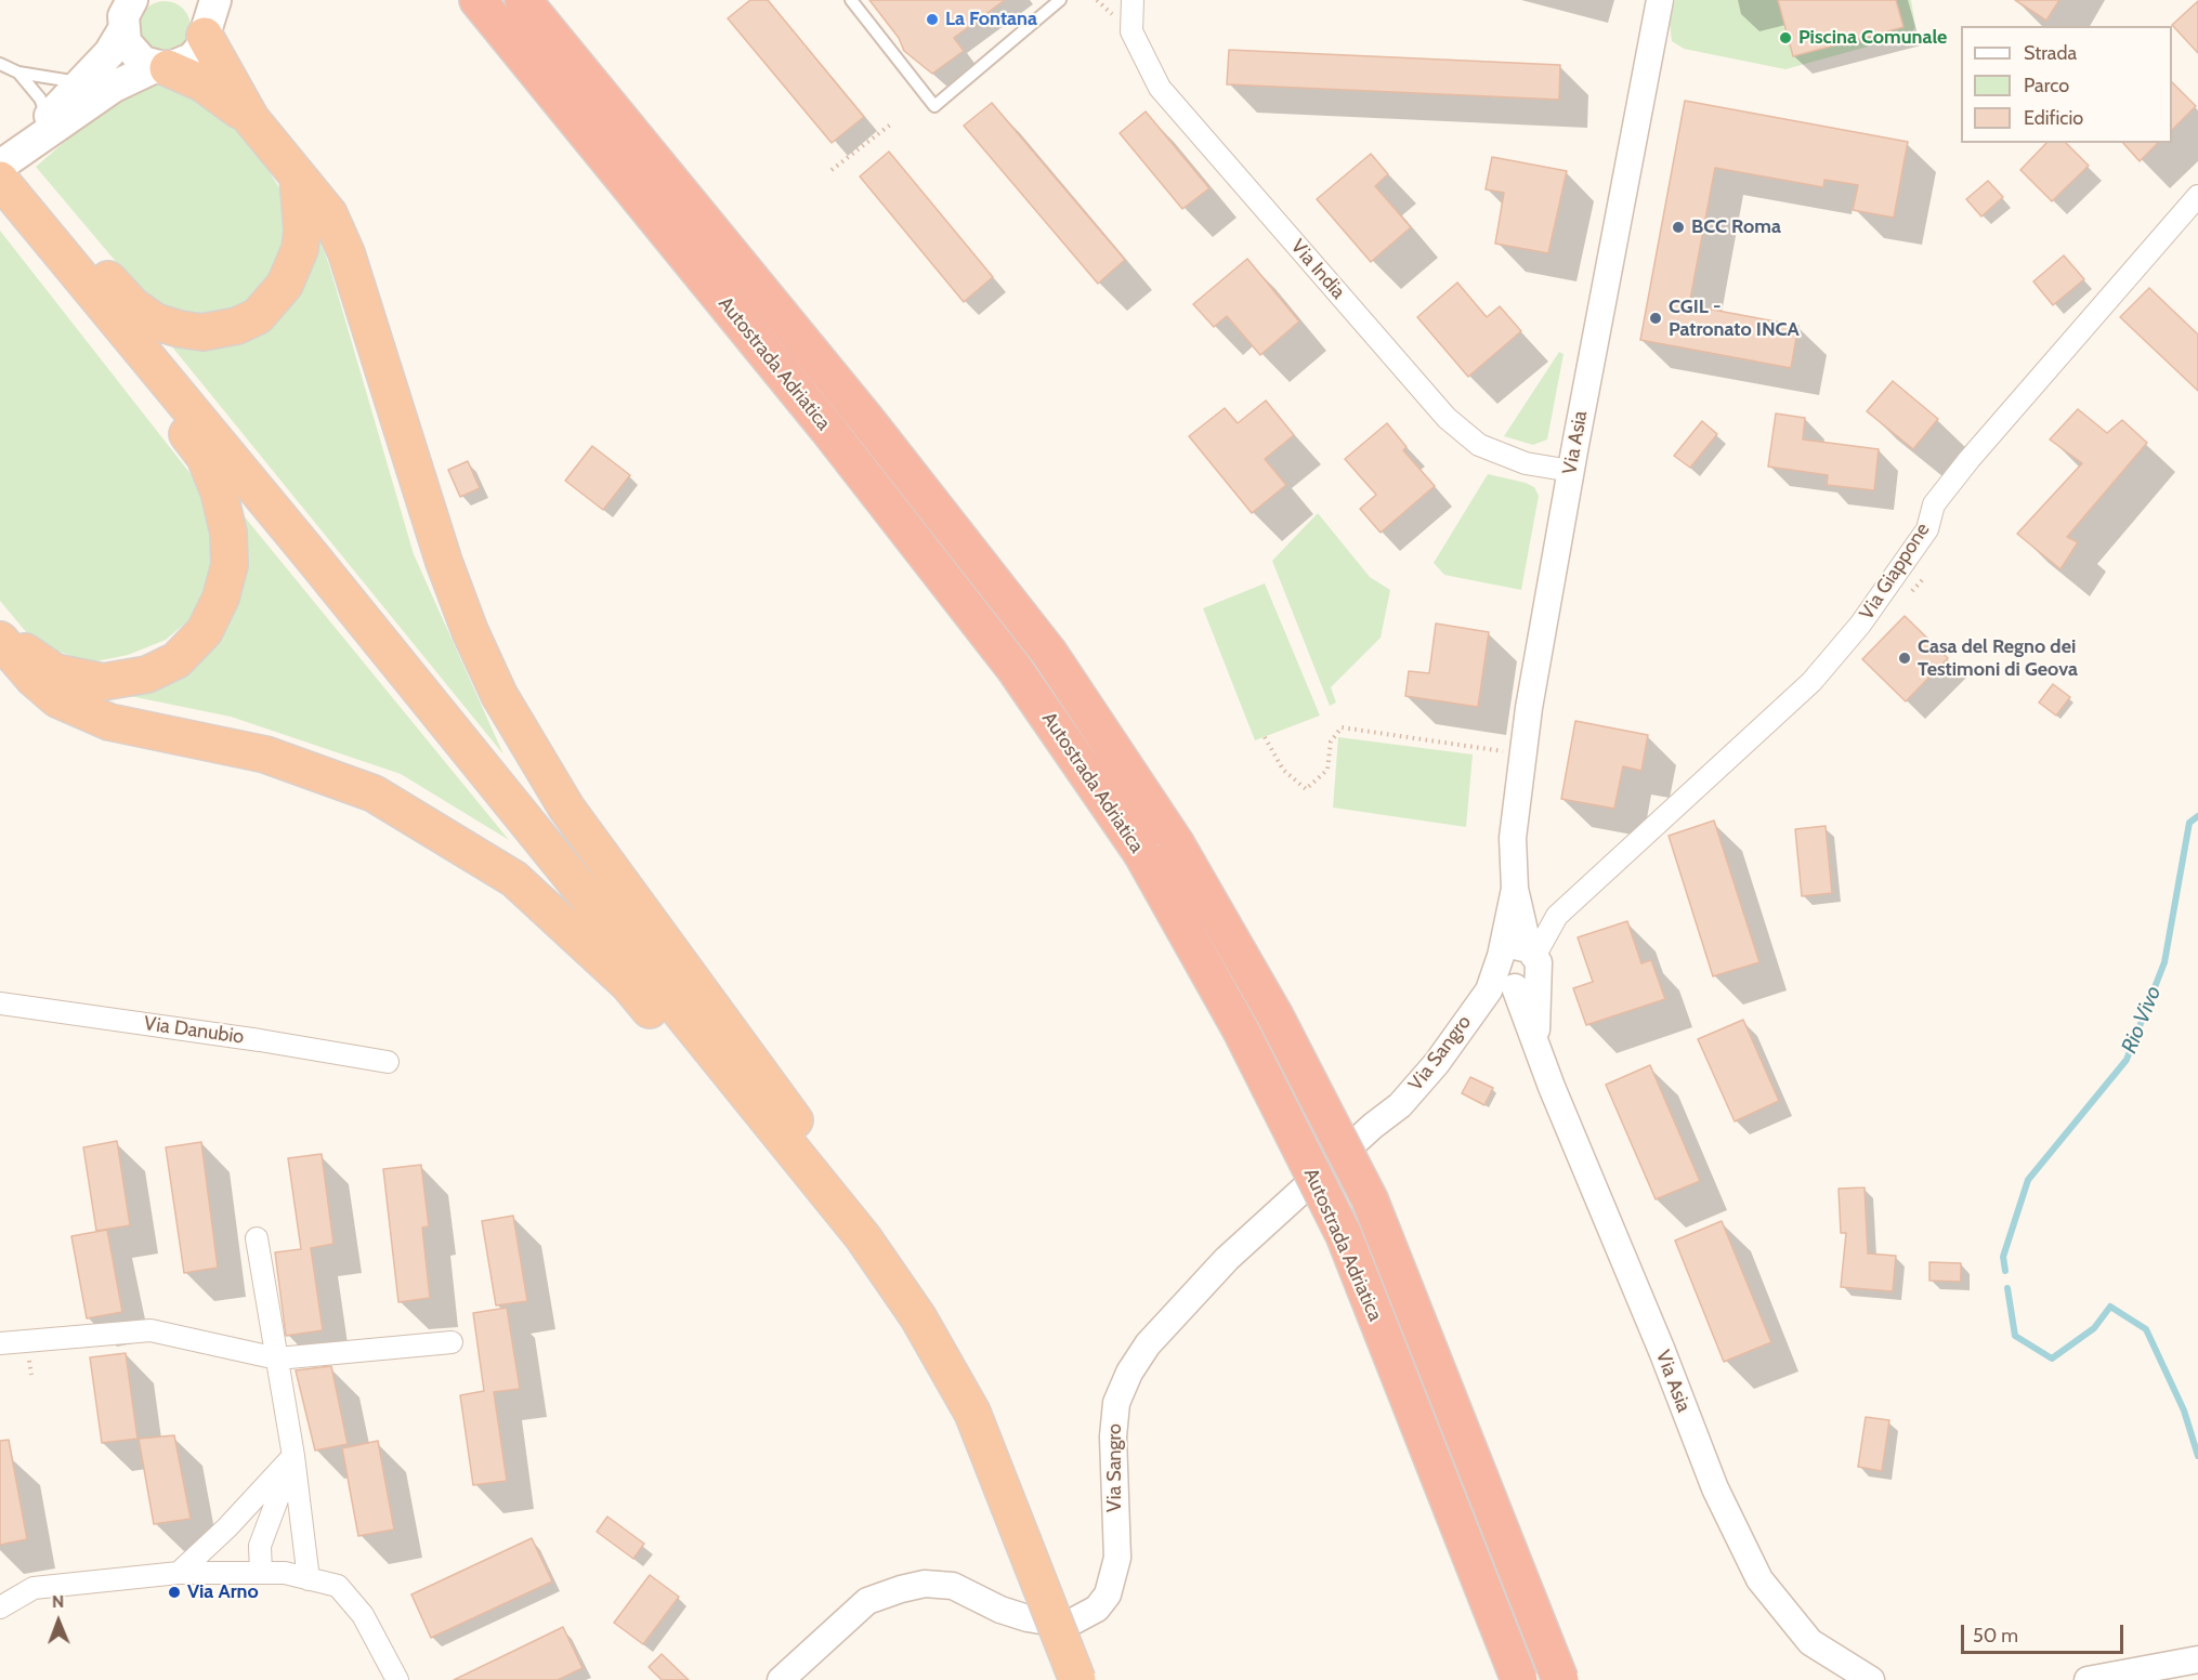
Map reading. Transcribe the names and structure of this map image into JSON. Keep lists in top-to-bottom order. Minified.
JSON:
{"streets":{"highway":["Autostrada Adriatica"],"street":["Via India","Via Asia","Via Giappone","Via Danubio","Via Sangro"]},"crossings":[["Via India","Via Asia"],["Via Asia","Via Giappone"],["Via Asia","Via Sangro"]],"water":["Rio Vivo"],"places":["La Fontana","Piscina Comunale","BCC Roma","CGIL - Patronato INCA","Casa del Regno dei Testimoni di Geova","Via Arno"],"legend":["Strada","Parco","Edificio"],"scale_bar":"50 m","north":"top"}
